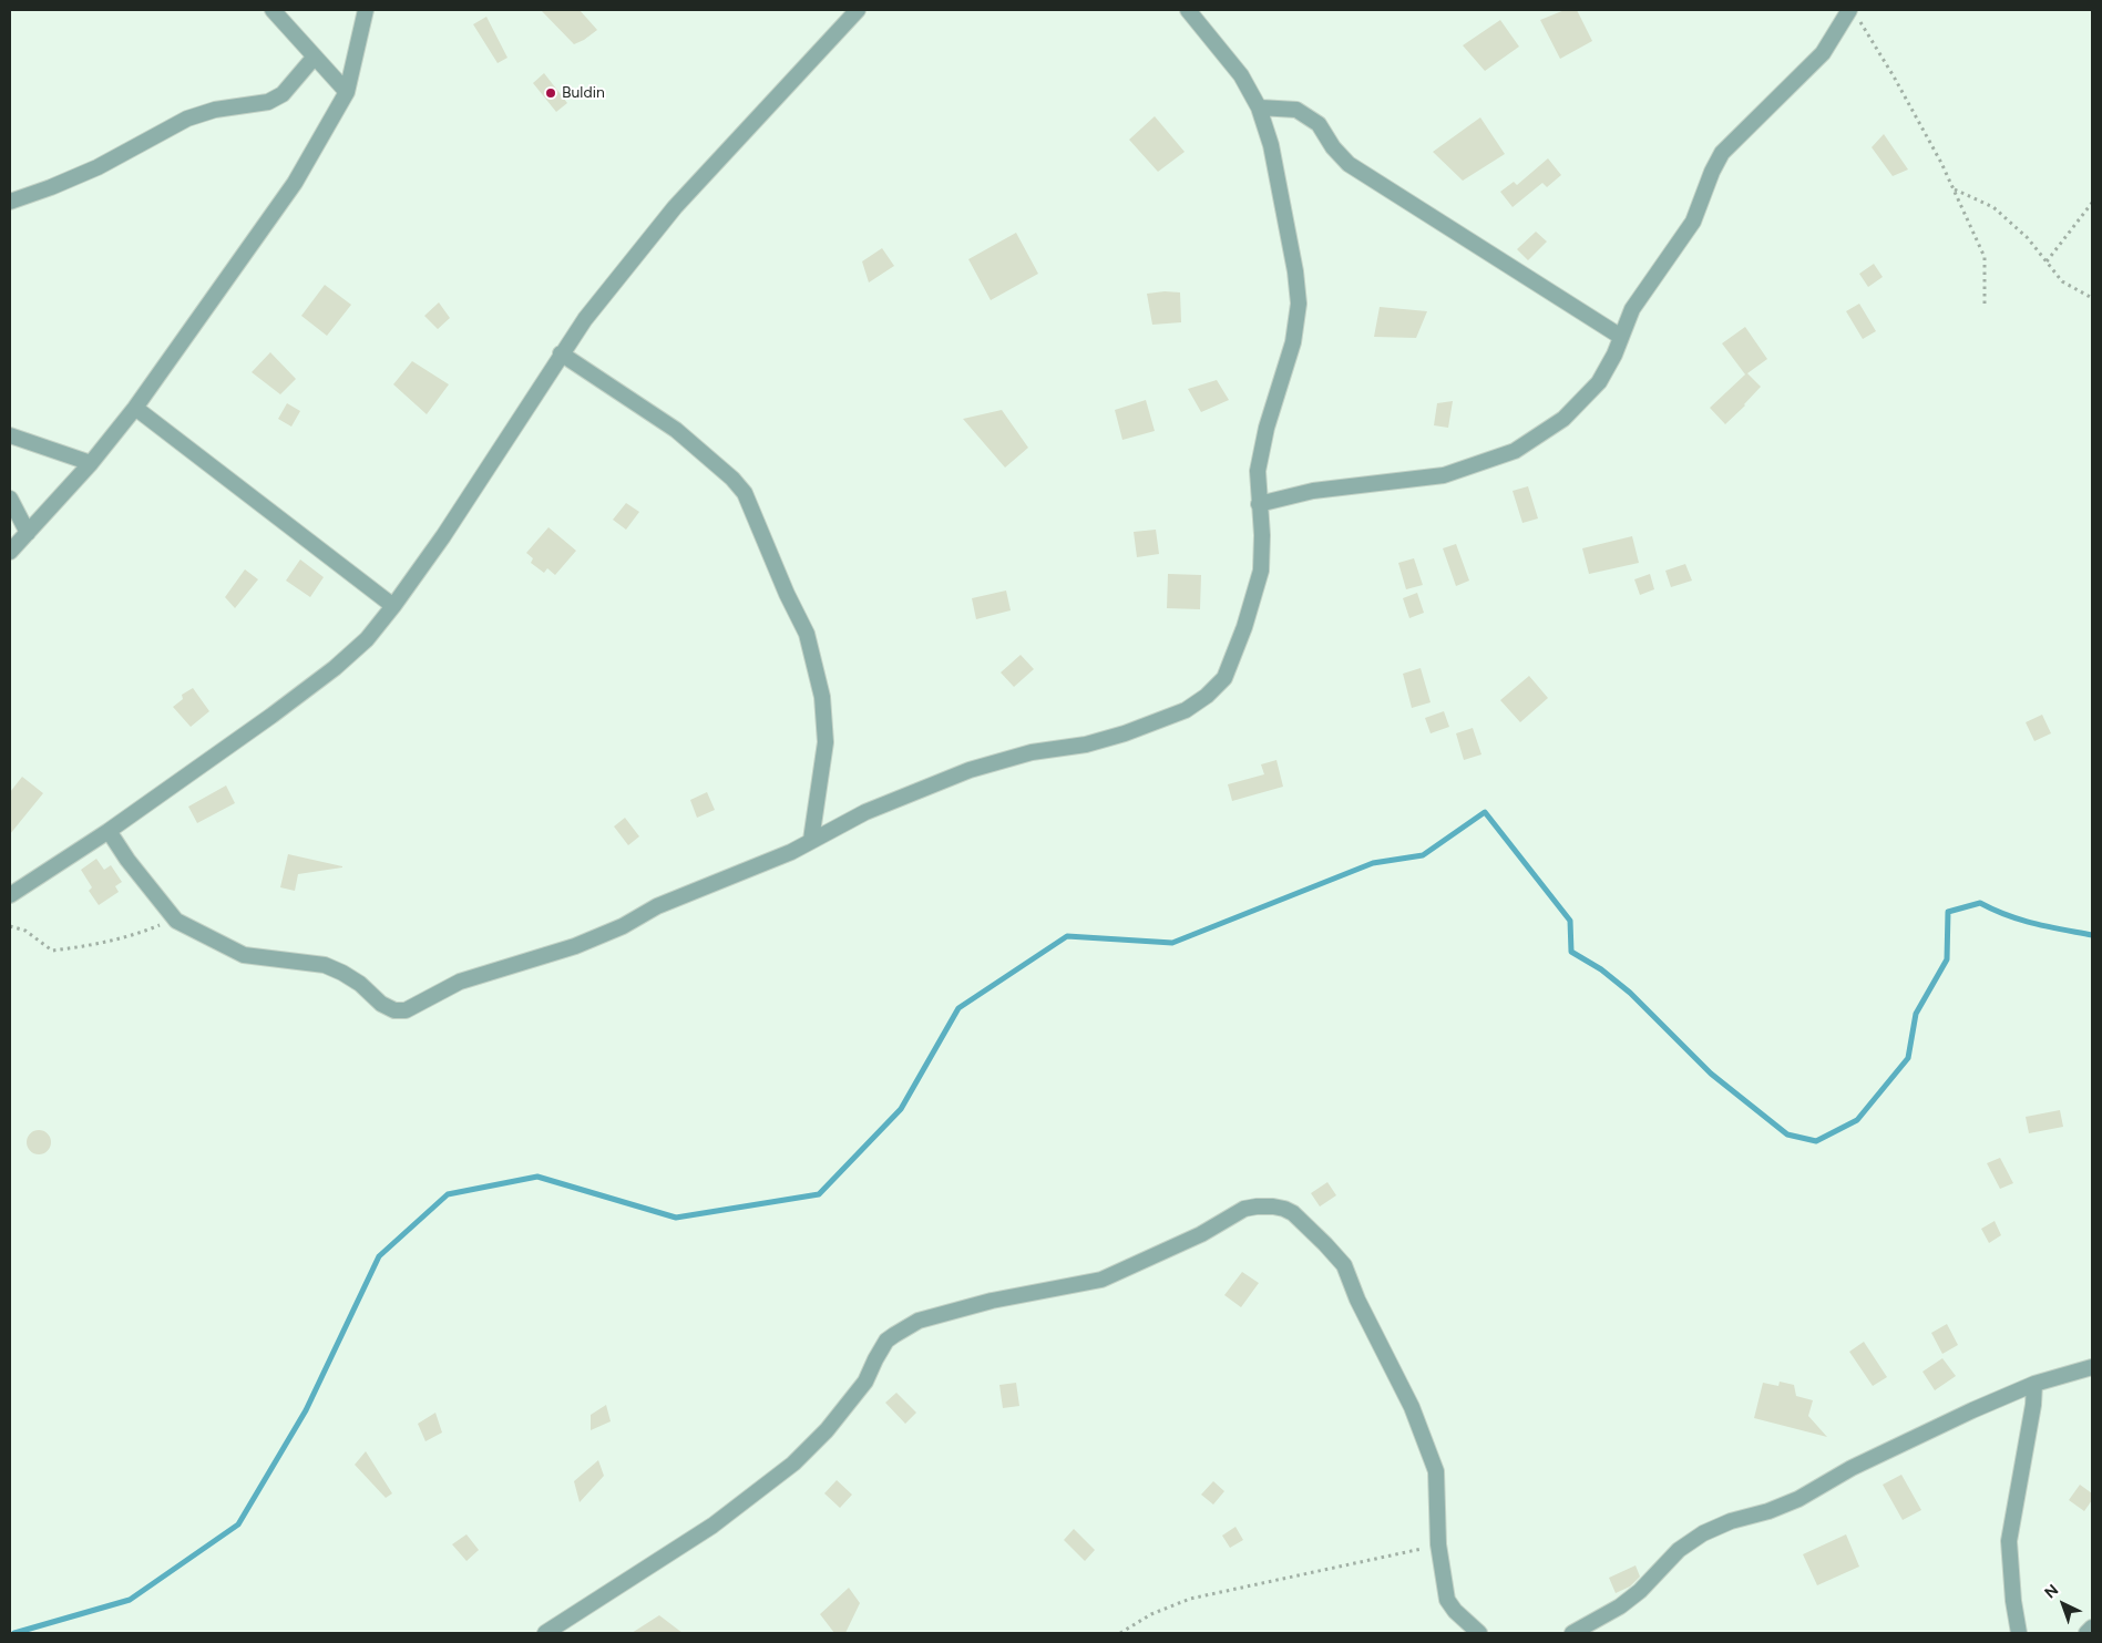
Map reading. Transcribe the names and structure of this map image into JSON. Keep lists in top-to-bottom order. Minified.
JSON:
{"places":["Buldin"],"north":"top left"}
